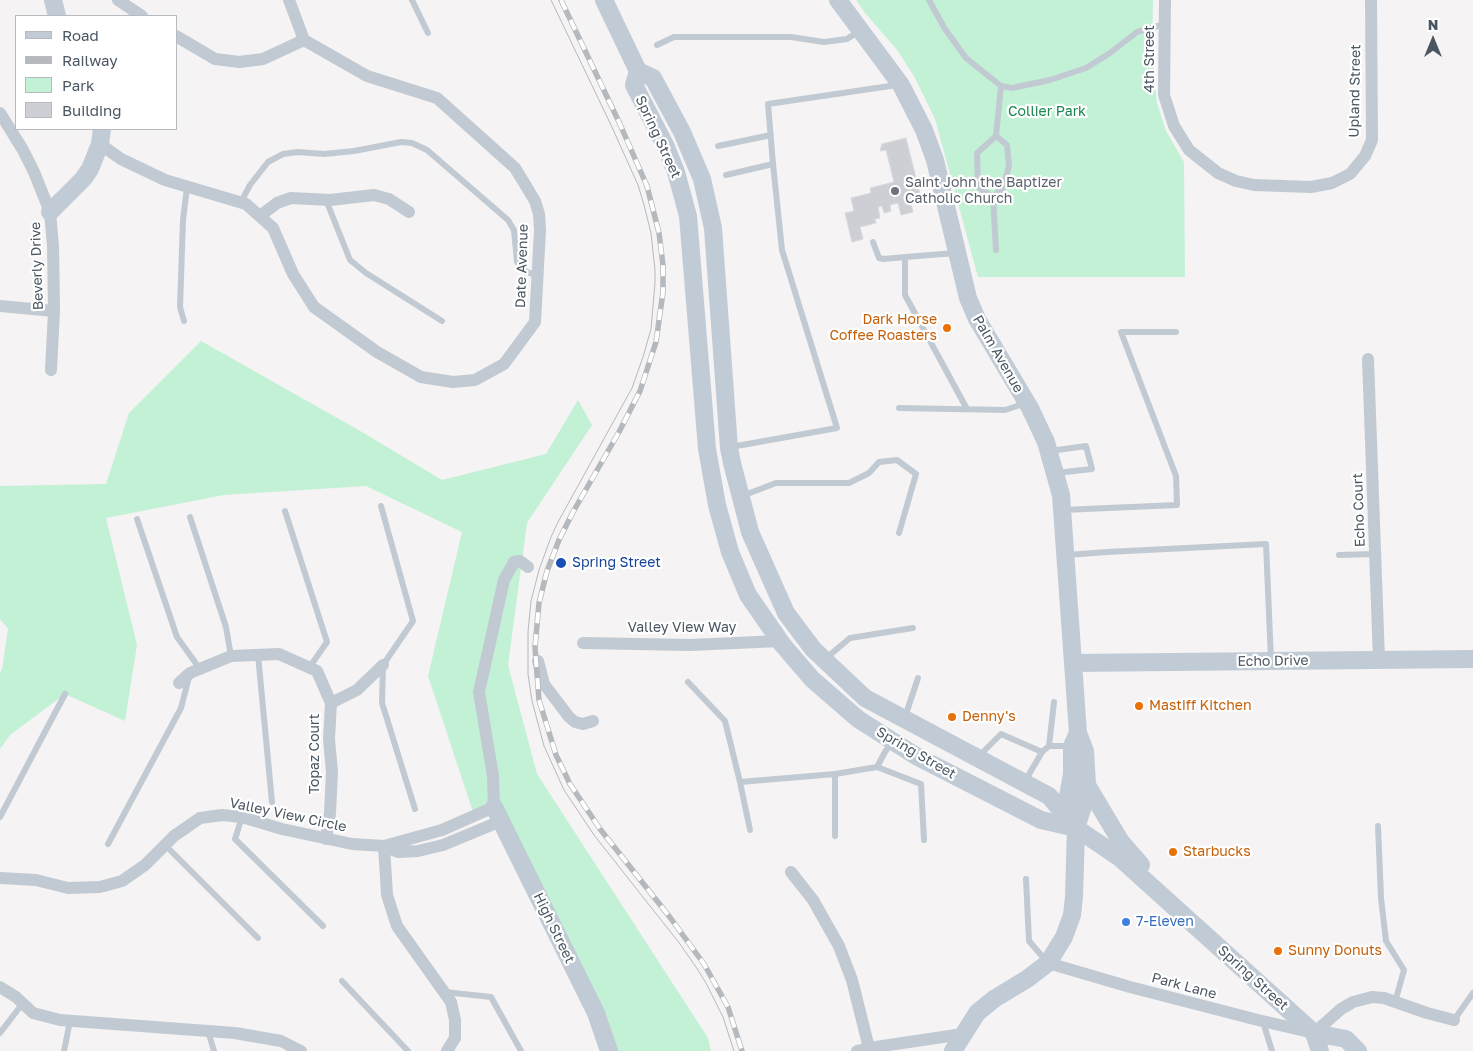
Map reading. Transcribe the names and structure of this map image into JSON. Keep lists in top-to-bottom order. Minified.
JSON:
{"streets":{"main road":["Spring Street","Palm Avenue","Echo Drive","High Street"],"street":["4th Street","Upland Street","Beverly Drive","Date Avenue","Echo Court","Valley View Way","Topaz Court","Valley View Circle","Park Lane"]},"crossings":[["4th Street","Upland Street"],["Spring Street","Palm Avenue"],["Spring Street","Valley View Way"],["Spring Street","Park Lane"],["Palm Avenue","Echo Drive"],["Echo Court","Echo Drive"],["Topaz Court","Valley View Circle"],["Valley View Circle","High Street"]],"parks":["Collier Park"],"places":["Saint John the Baptizer Catholic Church","Dark Horse Coffee Roasters","Spring Street","Mastiff Kitchen","Denny's","Starbucks","7-Eleven","Sunny Donuts"],"legend":["Road","Railway","Park","Building"],"north":"top"}
